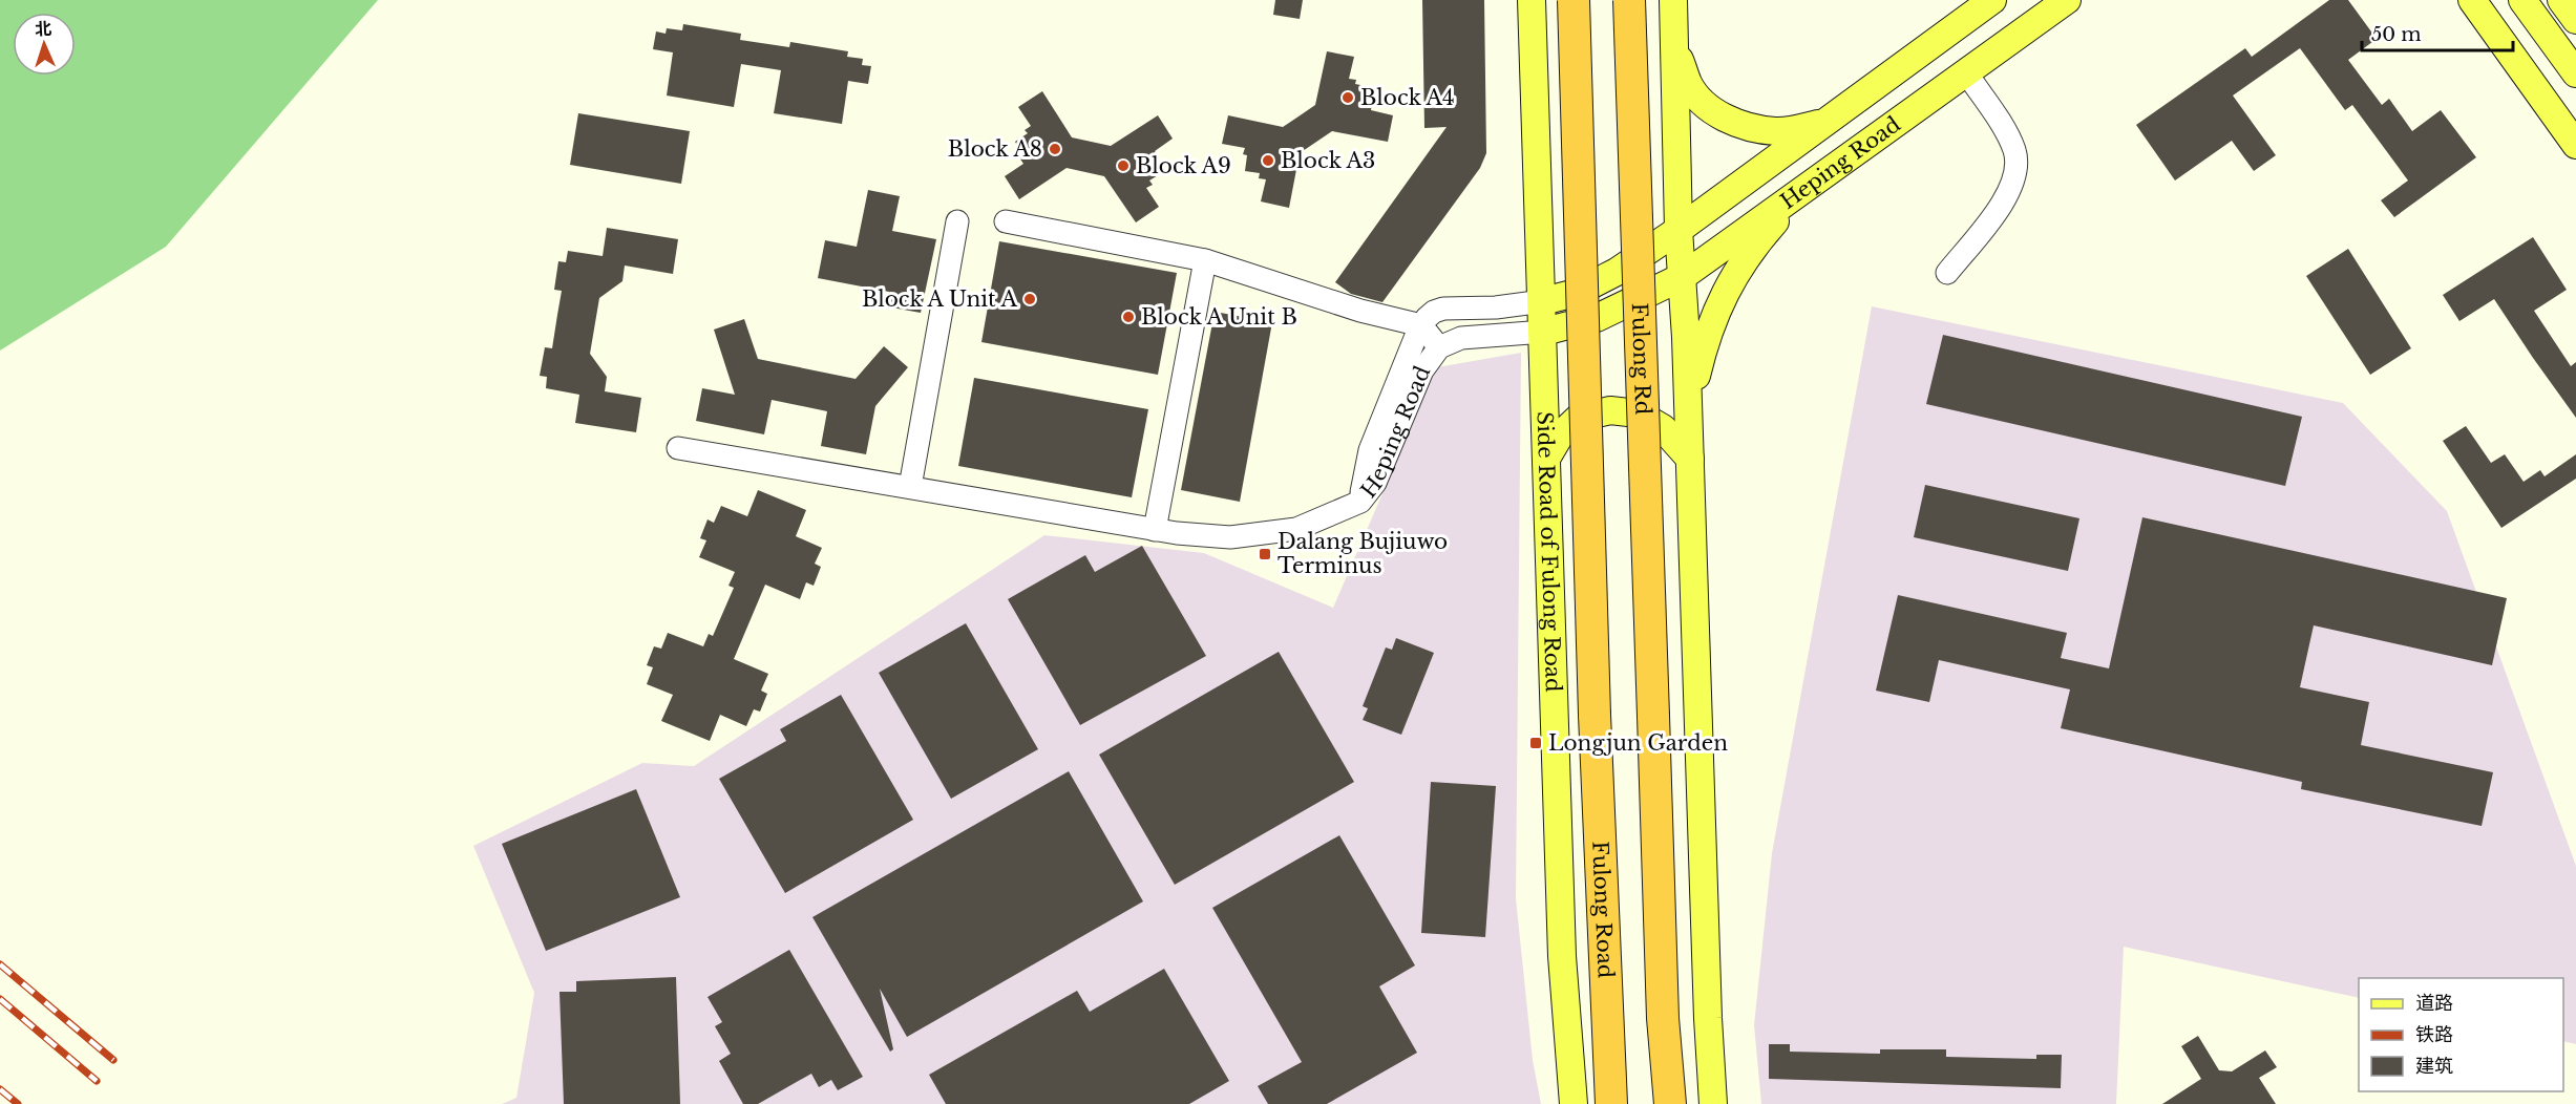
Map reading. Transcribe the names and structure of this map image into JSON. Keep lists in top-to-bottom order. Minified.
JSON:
{"streets":{"highway":["Fulong Rd","Fulong Road"],"main road":["Heping Road","Side Road of Fulong Road"]},"crossings":[["Heping Road","Side Road of Fulong Road"]],"places":{"other":["Block A4","Block A8","Block A3","Block A9","Block A Unit A","Block A Unit B"],"transit":["Dalang Bujiuwo Terminus","Longjun Garden"]},"legend":["道路","铁路","建筑"],"scale_bar":"50 m","north":"top"}
